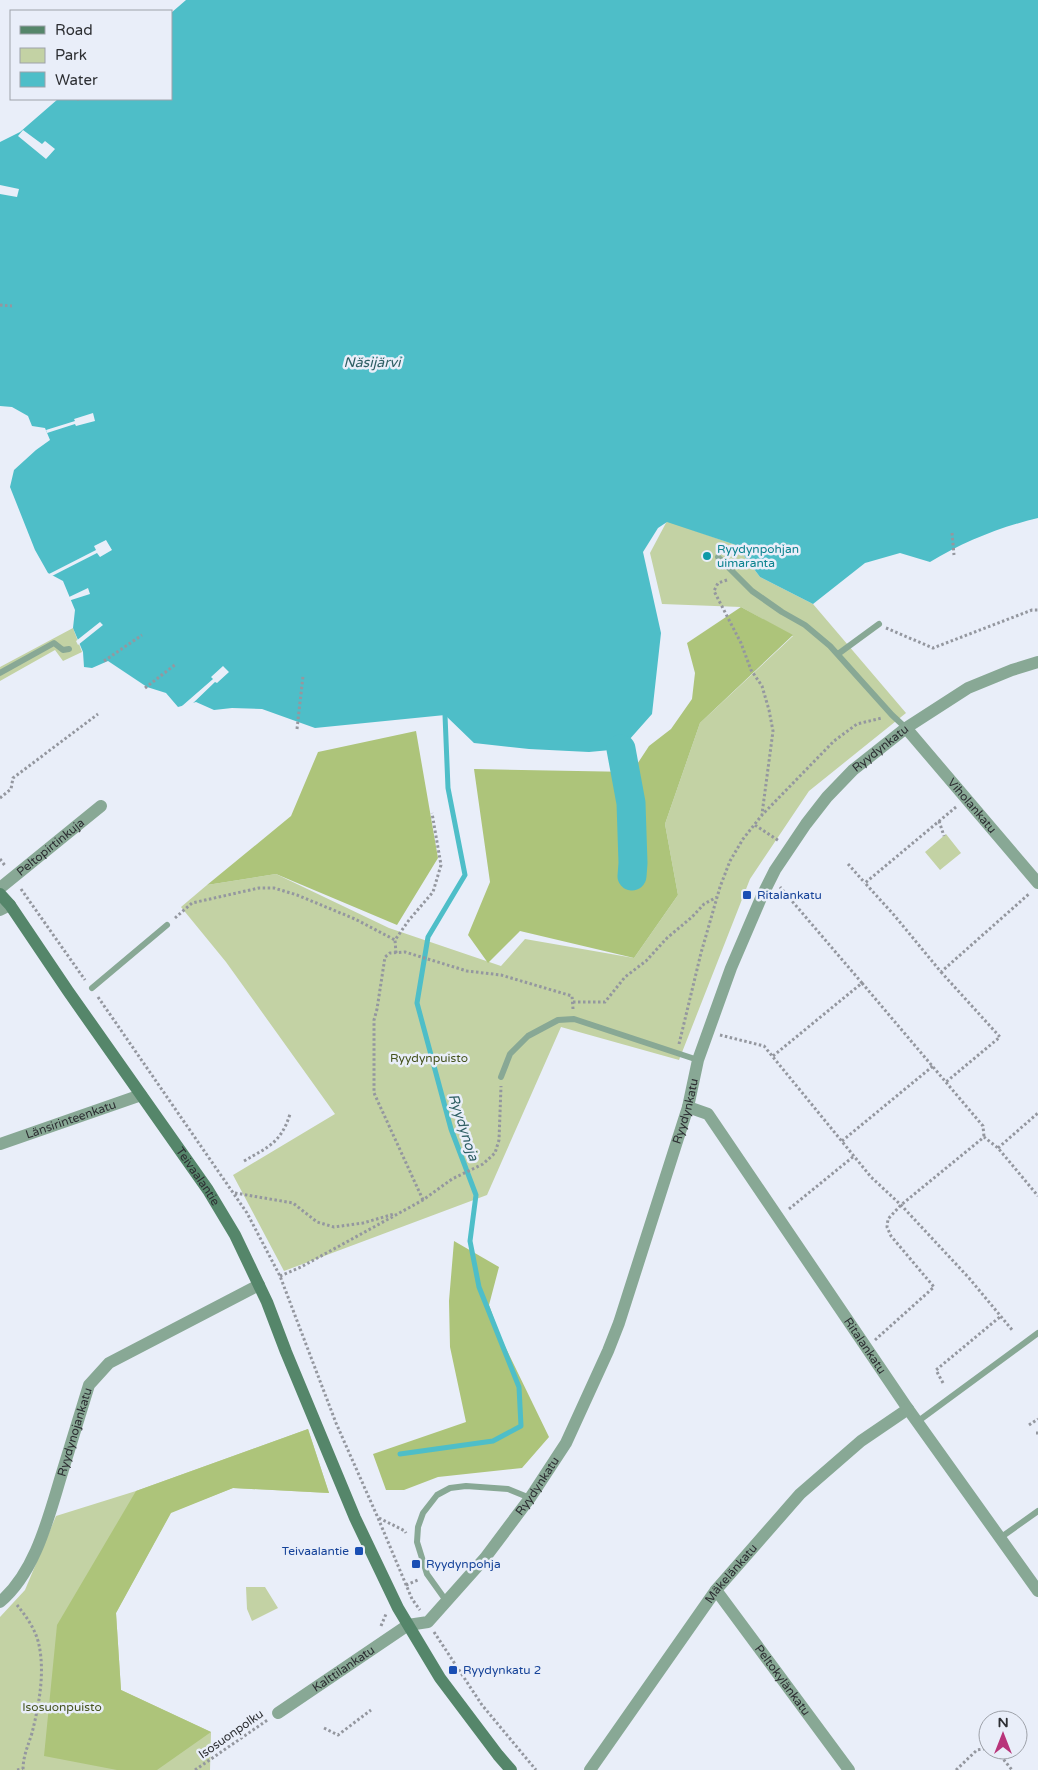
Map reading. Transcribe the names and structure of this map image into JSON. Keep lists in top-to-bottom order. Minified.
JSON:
{"streets":{"main road":["Teivaalantie"],"street":["Ryydynkatu","Viholankatu","Peltopirtinkuja","Länsirinteenkatu","Ritalankatu","Ryydynojankatu","Mäkelänkatu","Kalttilankatu","Peltokylänkatu"],"path":["Isosuonpolku"]},"crossings":[["Ryydynkatu","Viholankatu"],["Ryydynkatu","Teivaalantie"],["Ryydynkatu","Ritalankatu"],["Ryydynkatu","Kalttilankatu"],["Länsirinteenkatu","Teivaalantie"],["Teivaalantie","Ryydynojankatu"],["Teivaalantie","Kalttilankatu"],["Ritalankatu","Mäkelänkatu"],["Mäkelänkatu","Peltokylänkatu"],["Kalttilankatu","Isosuonpolku"]],"water":["Näsijärvi","Ryydynoja"],"parks":["Ryydynpuisto","Isosuonpuisto"],"places":{"other":["Ryydynpohjan uimaranta"],"transit":["Ritalankatu","Teivaalantie","Ryydynpohja","Ryydynkatu 2"]},"legend":["Road","Park","Water"],"north":"top"}
